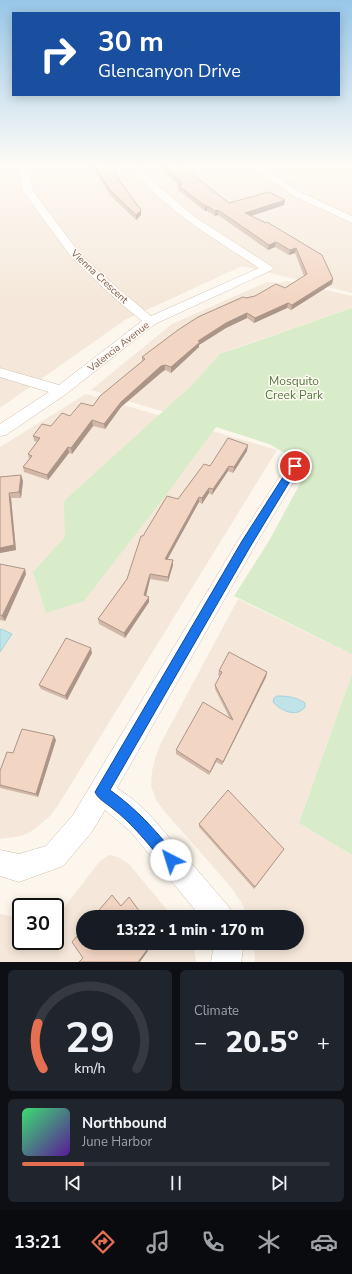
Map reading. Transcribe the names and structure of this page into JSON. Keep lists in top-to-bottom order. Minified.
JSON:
{"streets":{"street":["Vienna Crescent","Valencia Avenue"]},"crossings":[["Vienna Crescent","Valencia Avenue"]],"parks":["Mosquito Creek Park"],"page":{"turn":["30 m","Glencanyon Drive"],"limit":"30","trip":"13:22 · 1 min · 170 m","tile":"Climate","heat":["−","20.5°","+"],"song":["Northbound","June Harbor"],"tabs":"13:21","gauge":["29","km/h"]}}
